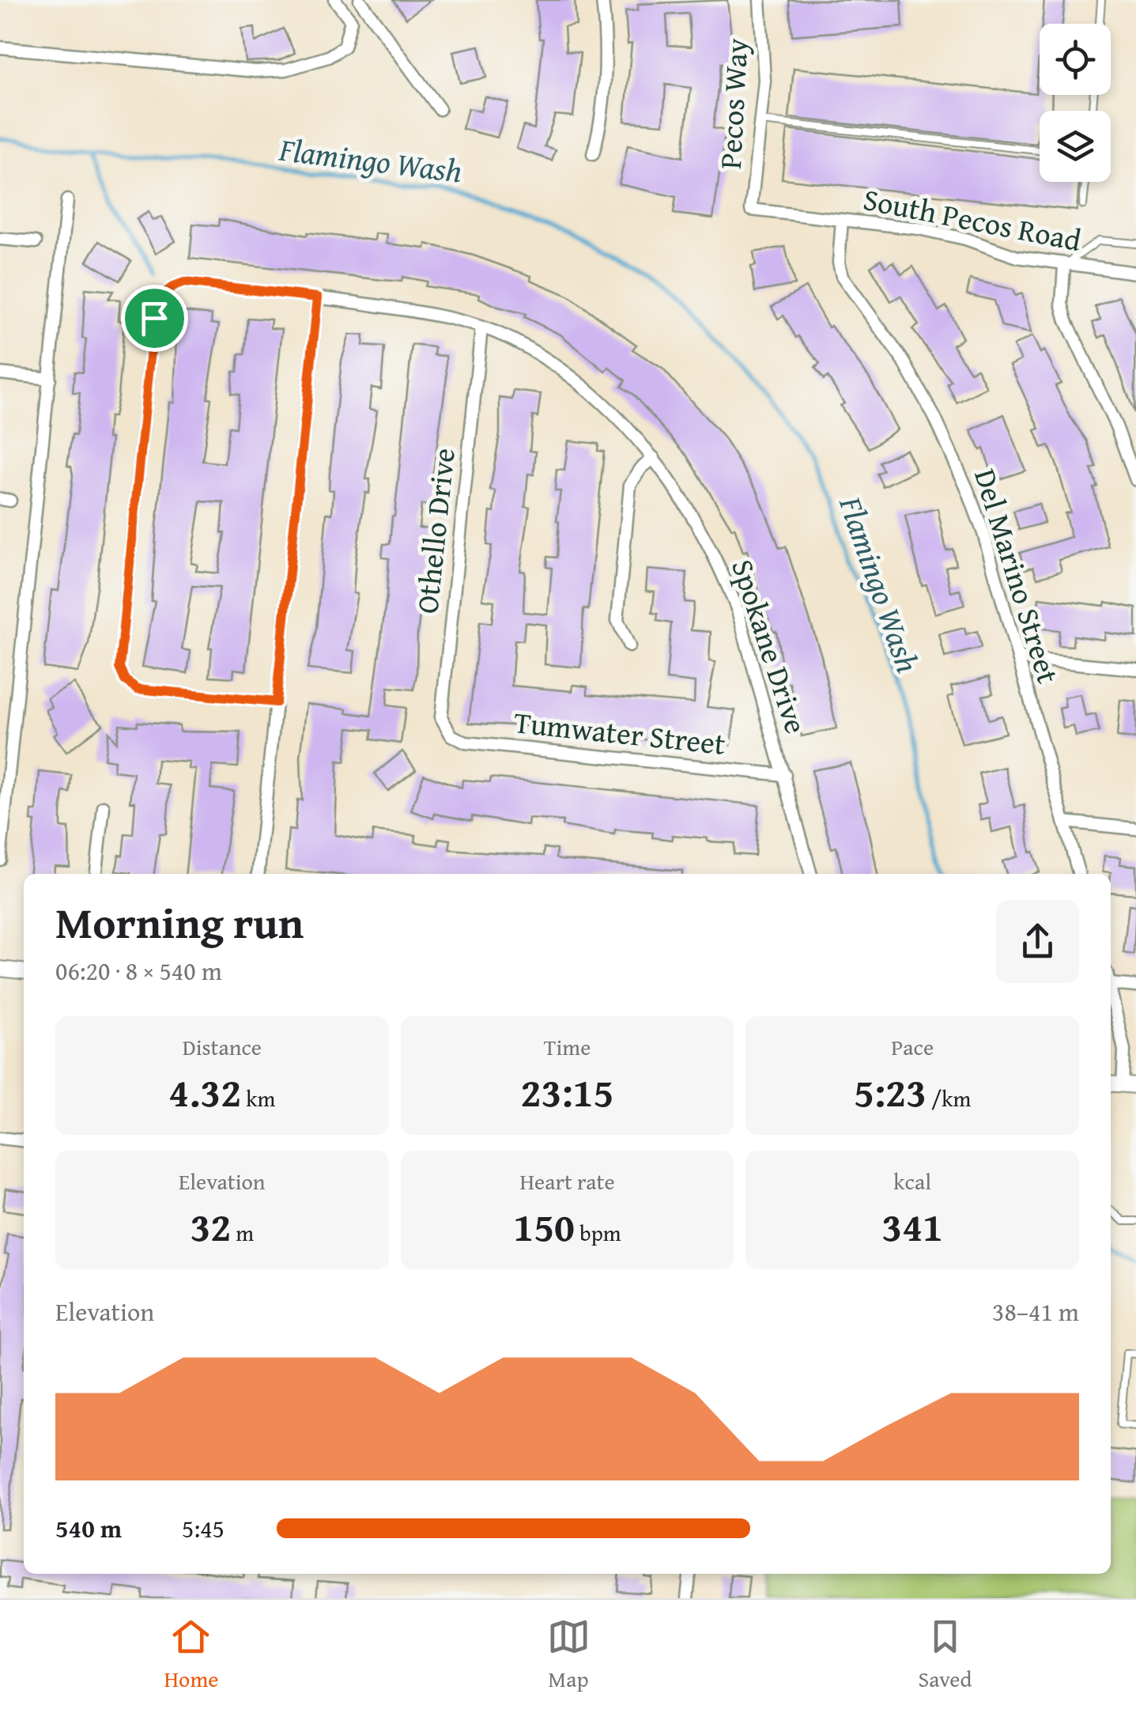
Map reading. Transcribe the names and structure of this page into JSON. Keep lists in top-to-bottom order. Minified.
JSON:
{"streets":{"street":["Pecos Way","South Pecos Road","Othello Drive","Del Marino Street","Spokane Drive","Tumwater Street"]},"crossings":[["Pecos Way","South Pecos Road"],["South Pecos Road","Del Marino Street"],["Othello Drive","Spokane Drive"],["Othello Drive","Tumwater Street"],["Spokane Drive","Tumwater Street"]],"water":["Flamingo Wash"],"page":{"heading":["Morning run","06:20 · 8 × 540 m"],"stats":[["Distance","4.32 km"],["Time","23:15"],["Pace","5:23 /km"],["Elevation","32 m"],["Heart rate","150 bpm"],["kcal","341"]],"chart":["Elevation","38–41 m"],"list":[{"name":"540 m","note":"5:45"}],"tabs":["Home","Map","Saved"]}}
